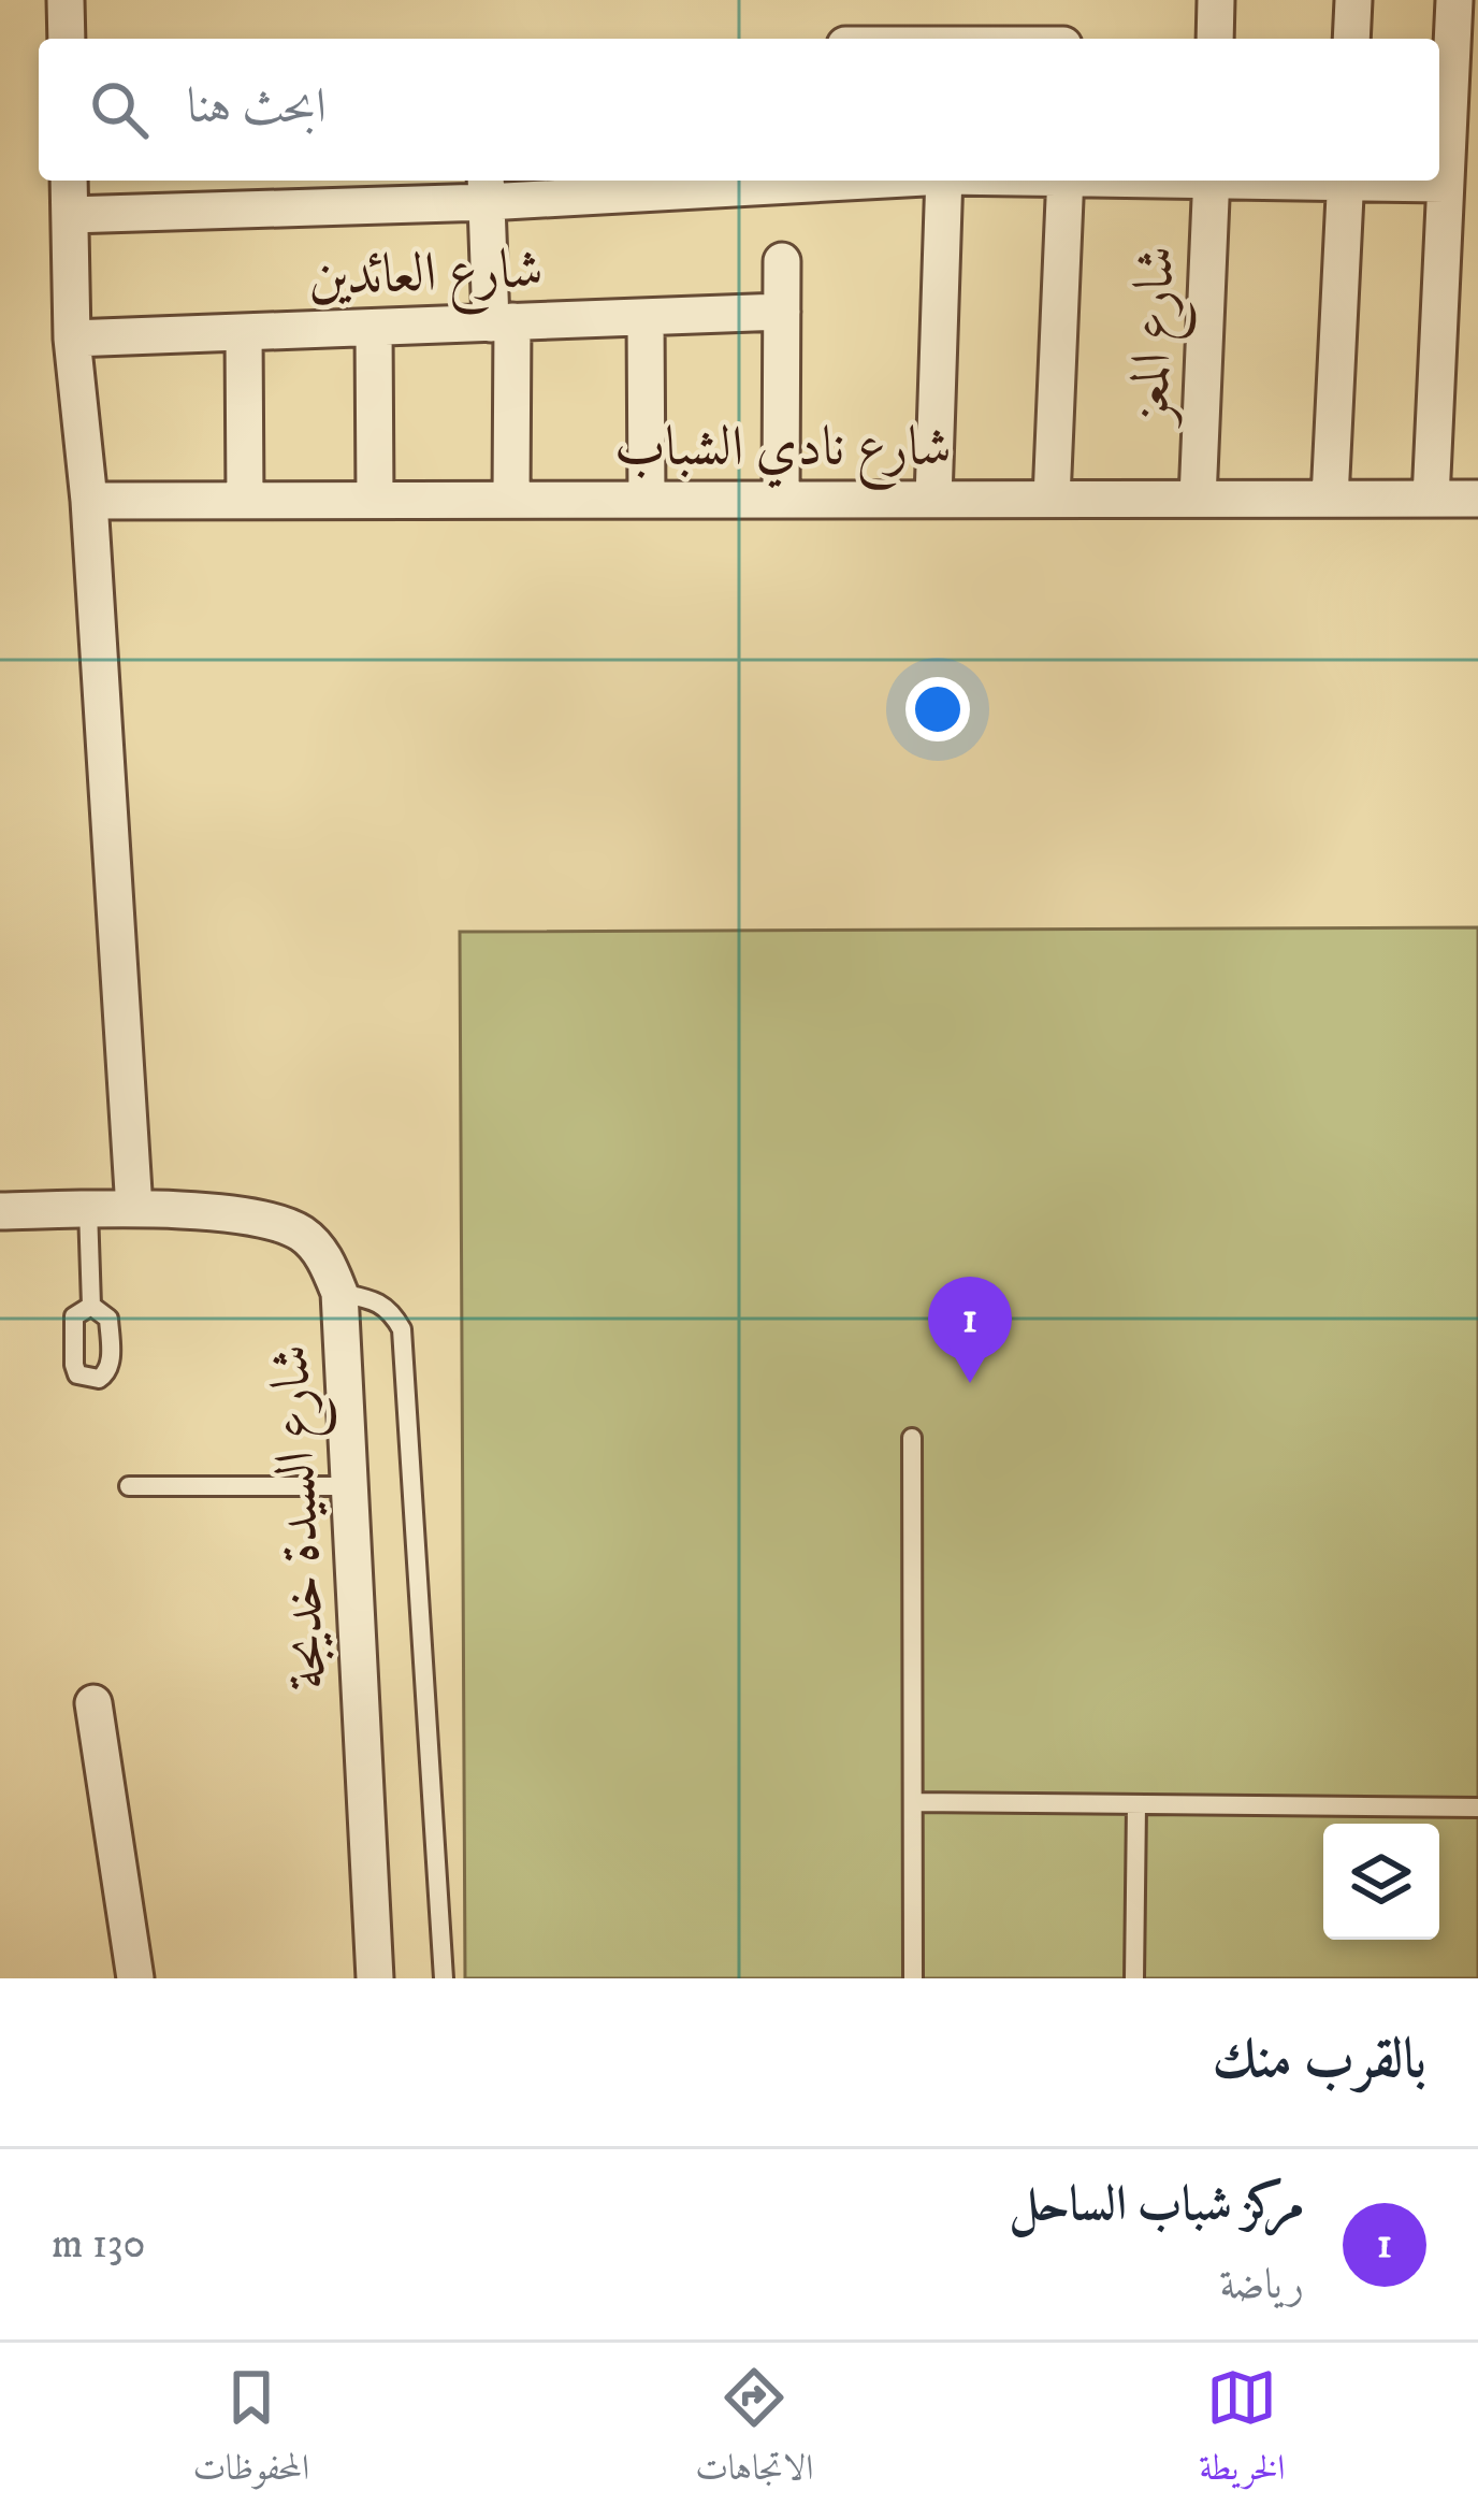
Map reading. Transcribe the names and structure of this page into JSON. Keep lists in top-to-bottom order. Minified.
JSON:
{"streets":{"street":["شارع العائدين","شارع المعز","شارع نادي الشباب","شارع السيدة خديجة"]},"crossings":[["شارع المعز","شارع نادي الشباب"]],"page":{"search":"ابحث هنا","pins":"1","heading":"بالقرب منك","list":[{"mark":"1","name":"مركز شباب الساحل","note":"رياضة","value":"130 m"}],"nav":["الخريطة","الاتجاهات","المحفوظات"]}}
